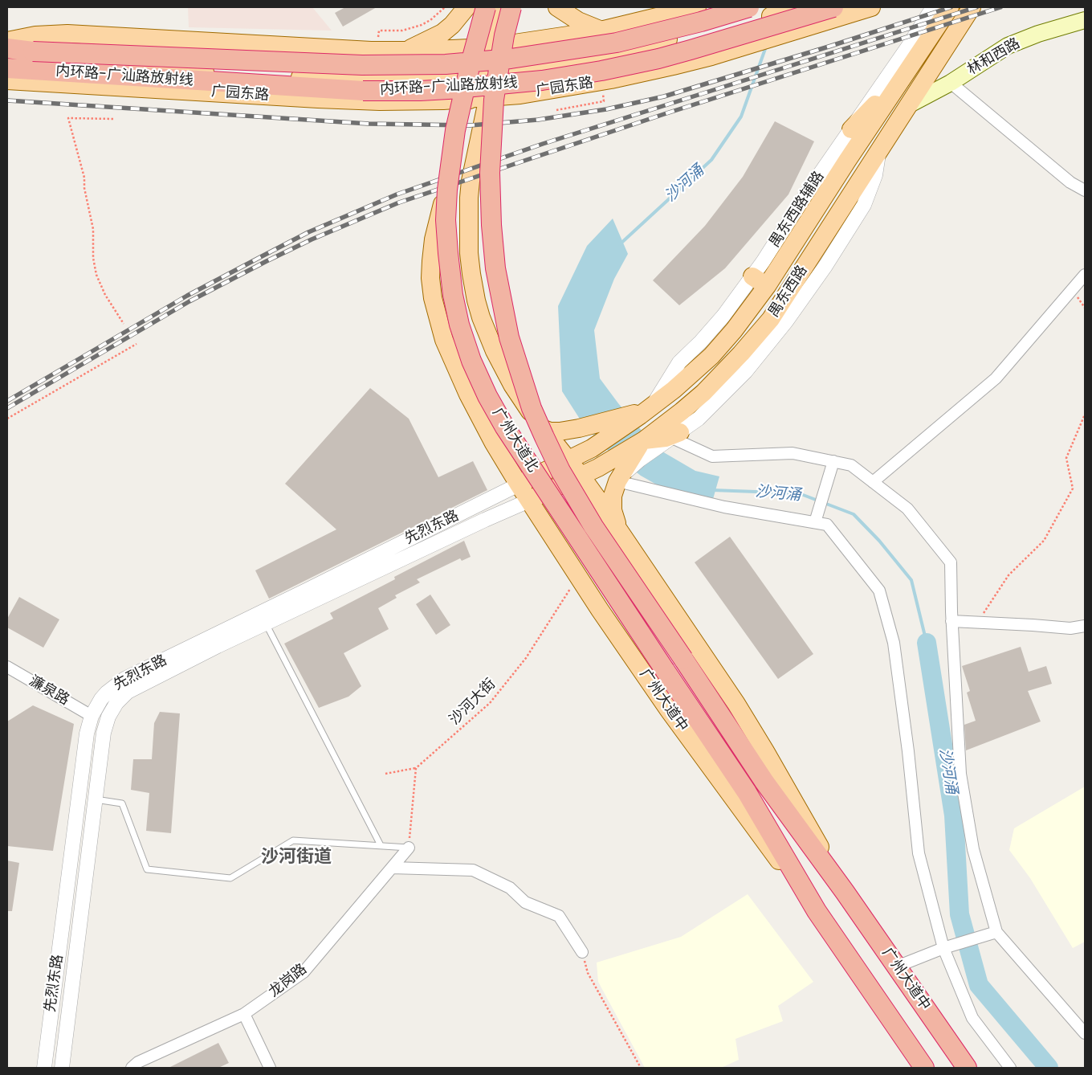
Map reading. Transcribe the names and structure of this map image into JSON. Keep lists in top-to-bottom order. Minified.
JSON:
{"streets":{"highway":["内环路-广汕路放射线","广州大道北","广州大道中"],"main road":["林和西路","广园东路","禺东西路"],"street":["禺东西路辅路","先烈东路","濂泉路","龙岗路"],"path":["沙河大街"]},"crossings":[["林和西路","禺东西路"],["广园东路","广州大道北"],["禺东西路辅路","禺东西路"],["禺东西路","广州大道北"],["禺东西路","先烈东路"],["禺东西路","广州大道中"],["广州大道北","先烈东路"],["广州大道北","广州大道中"],["先烈东路","濂泉路"],["先烈东路","广州大道中"],["广州大道中","沙河大街"]],"districts":["沙河街道"],"water":["沙河涌"]}
